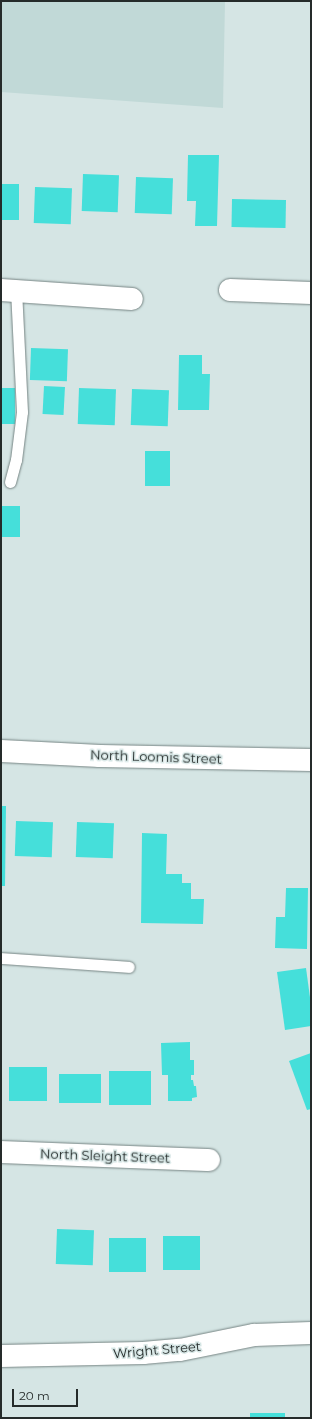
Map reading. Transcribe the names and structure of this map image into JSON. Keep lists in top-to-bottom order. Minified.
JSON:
{"streets":{"street":["North Loomis Street","North Sleight Street","Wright Street"]},"scale_bar":"20 m"}
